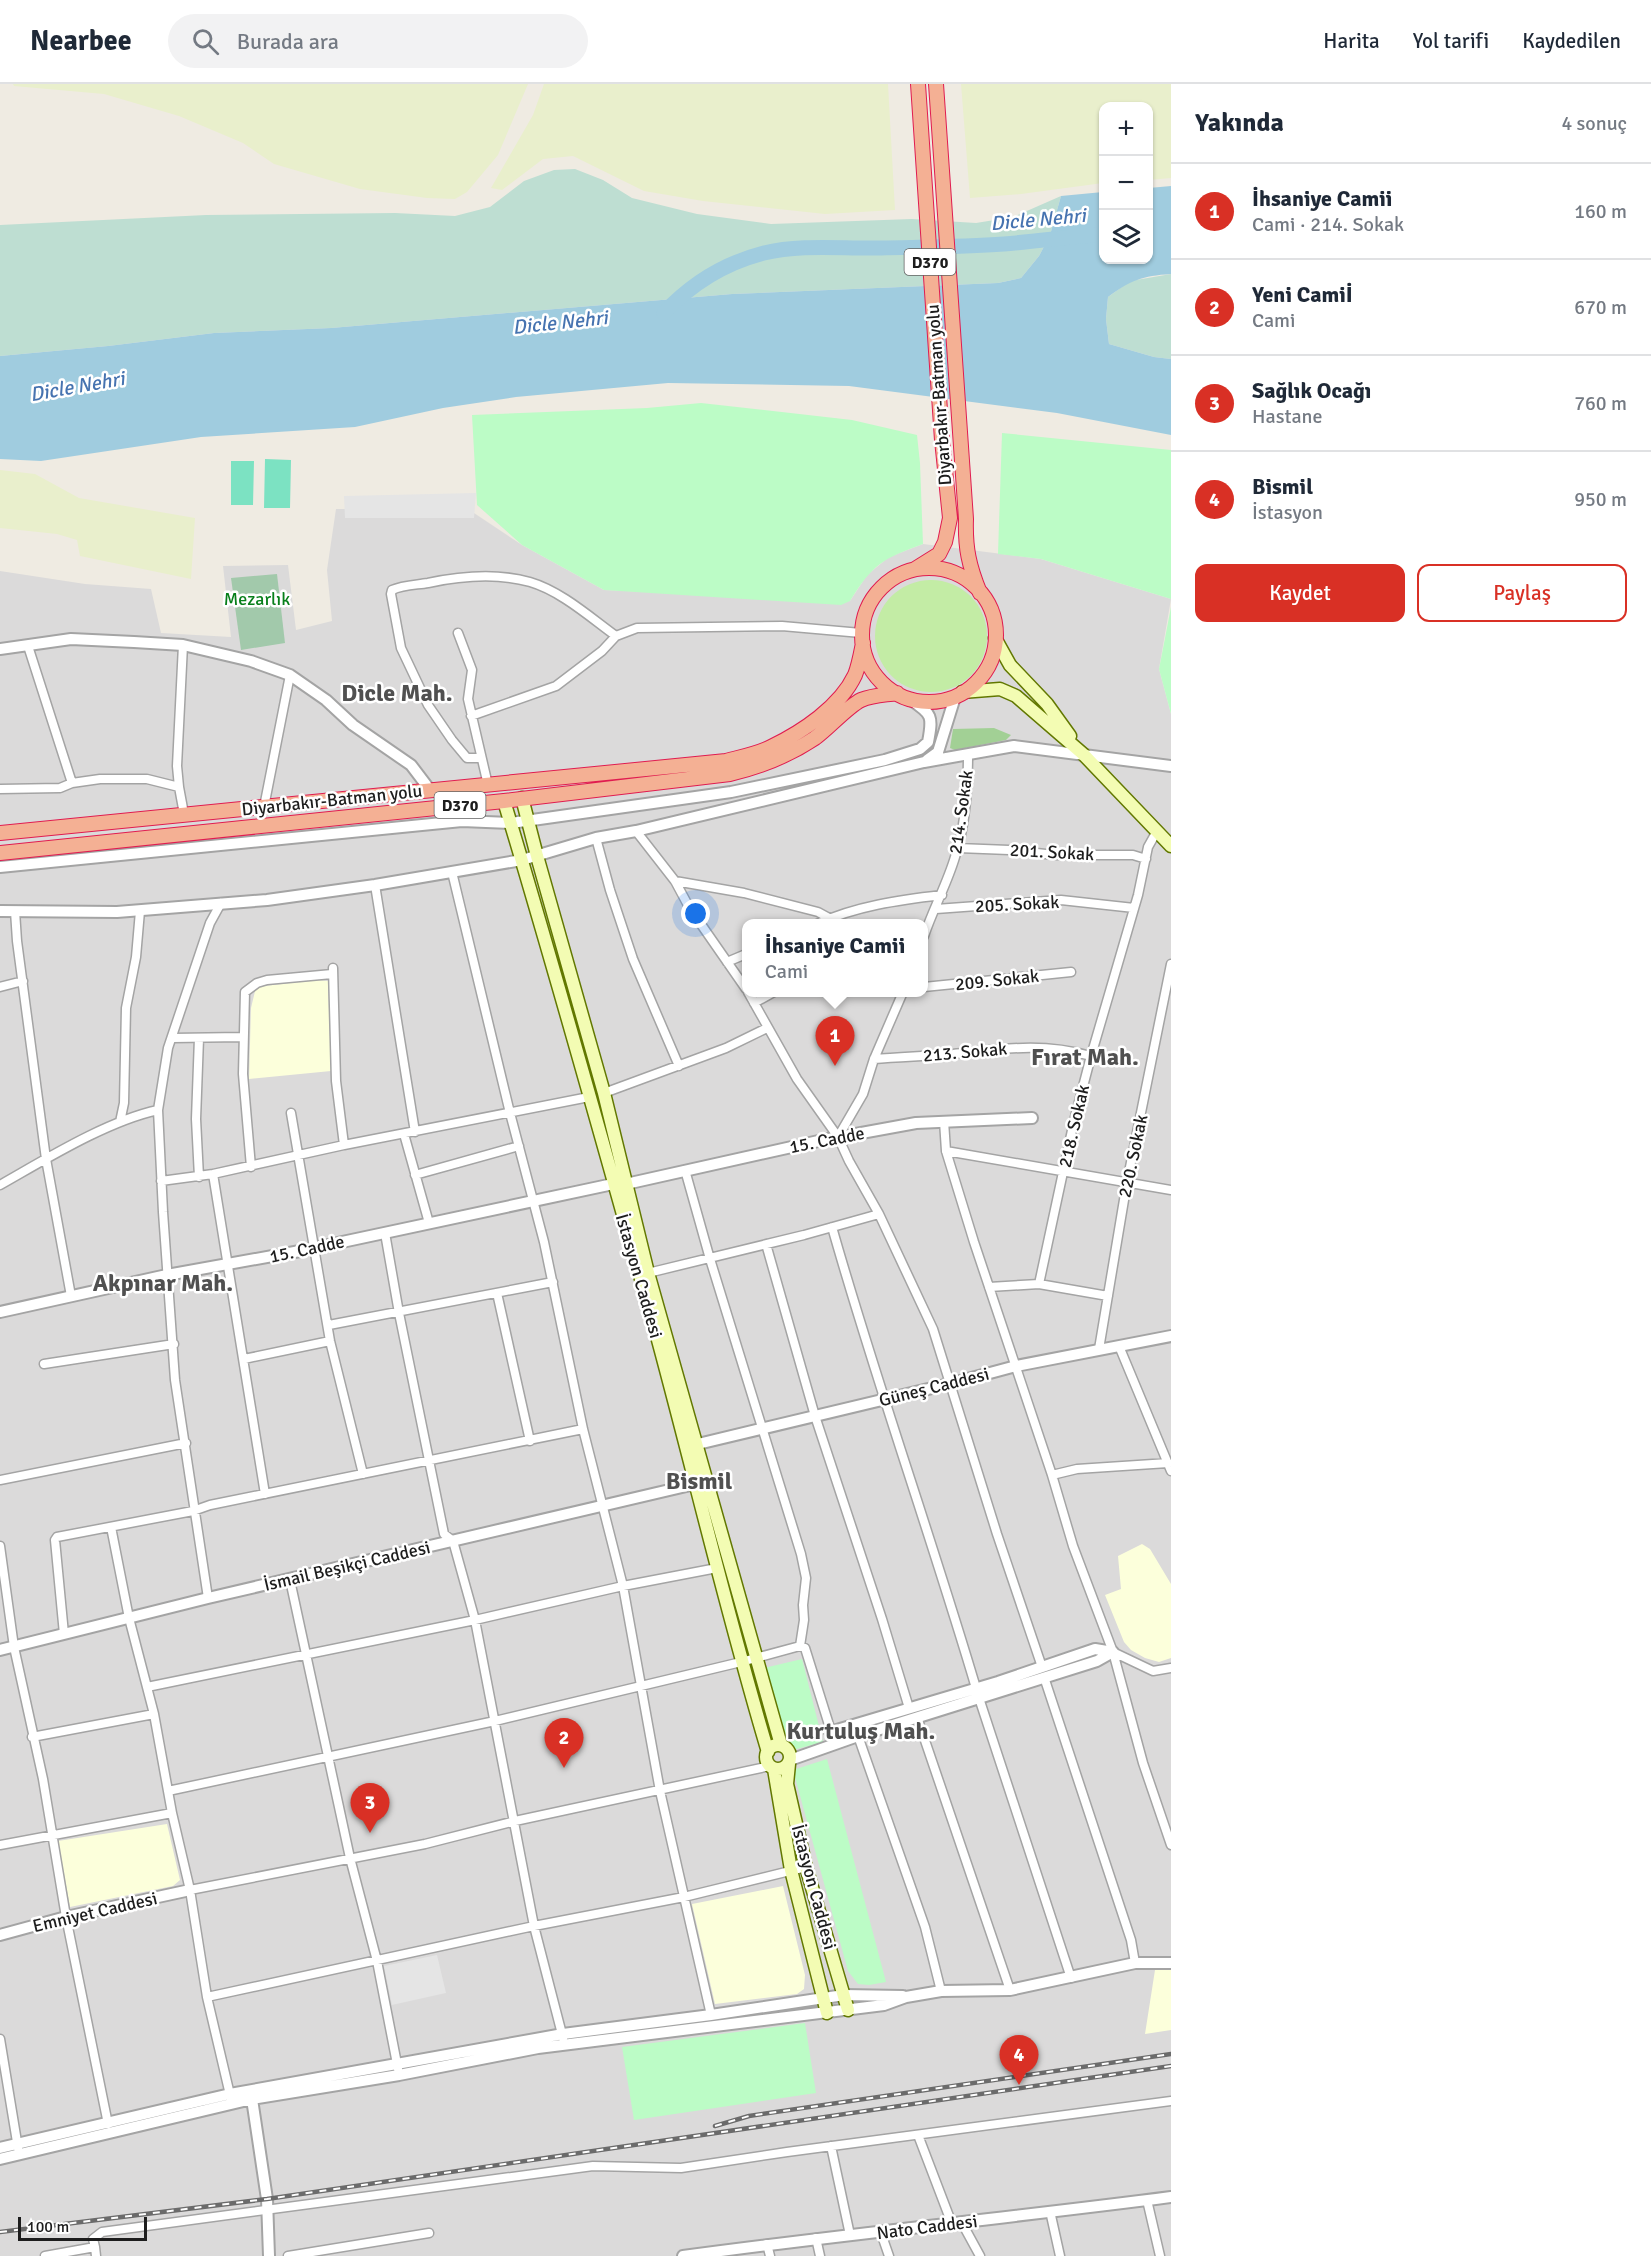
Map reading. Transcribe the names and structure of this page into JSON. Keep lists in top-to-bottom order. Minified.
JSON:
{"streets":{"highway":["D370","Diyarbakır-Batman yolu"],"main road":["İstasyon Caddesi"],"street":["214. Sokak","201. Sokak","205. Sokak","209. Sokak","213. Sokak","218. Sokak","15. Cadde","220. Sokak","Güneş Caddesi","İsmail Beşikçi Caddesi","Emniyet Caddesi","Nato Caddesi"]},"crossings":[["Diyarbakır-Batman yolu","İstasyon Caddesi"],["214. Sokak","201. Sokak"],["214. Sokak","205. Sokak"],["201. Sokak","218. Sokak"],["205. Sokak","218. Sokak"],["213. Sokak","218. Sokak"],["15. Cadde","İstasyon Caddesi"],["220. Sokak","Güneş Caddesi"],["İstasyon Caddesi","Güneş Caddesi"],["İstasyon Caddesi","İsmail Beşikçi Caddesi"]],"districts":["Dicle Mah.","Fırat Mah.","Akpınar Mah.","Bismil","Kurtuluş Mah."],"water":["Dicle Nehri"],"parks":["Mezarlık"],"scale_bar":"100 m","page":{"header":"Nearbee","search":"Burada ara","nav":["Harita","Yol tarifi","Kaydedilen"],"heading":["Yakında","4 sonuç"],"map_buttons":["+","−"],"list":[{"mark":"1","name":"İhsaniye Camii","note":"Cami · 214. Sokak","value":"160 m"},{"mark":"2","name":"Yeni Camiİ","note":"Cami","value":"670 m"},{"mark":"3","name":"Sağlık Ocağı","note":"Hastane","value":"760 m"},{"mark":"4","name":"Bismil","note":"İstasyon","value":"950 m"}],"buttons":["Kaydet","Paylaş"],"popup":["İhsaniye Camii","Cami"],"pins":["1","2","3","4"],"scale":"100 m"}}
